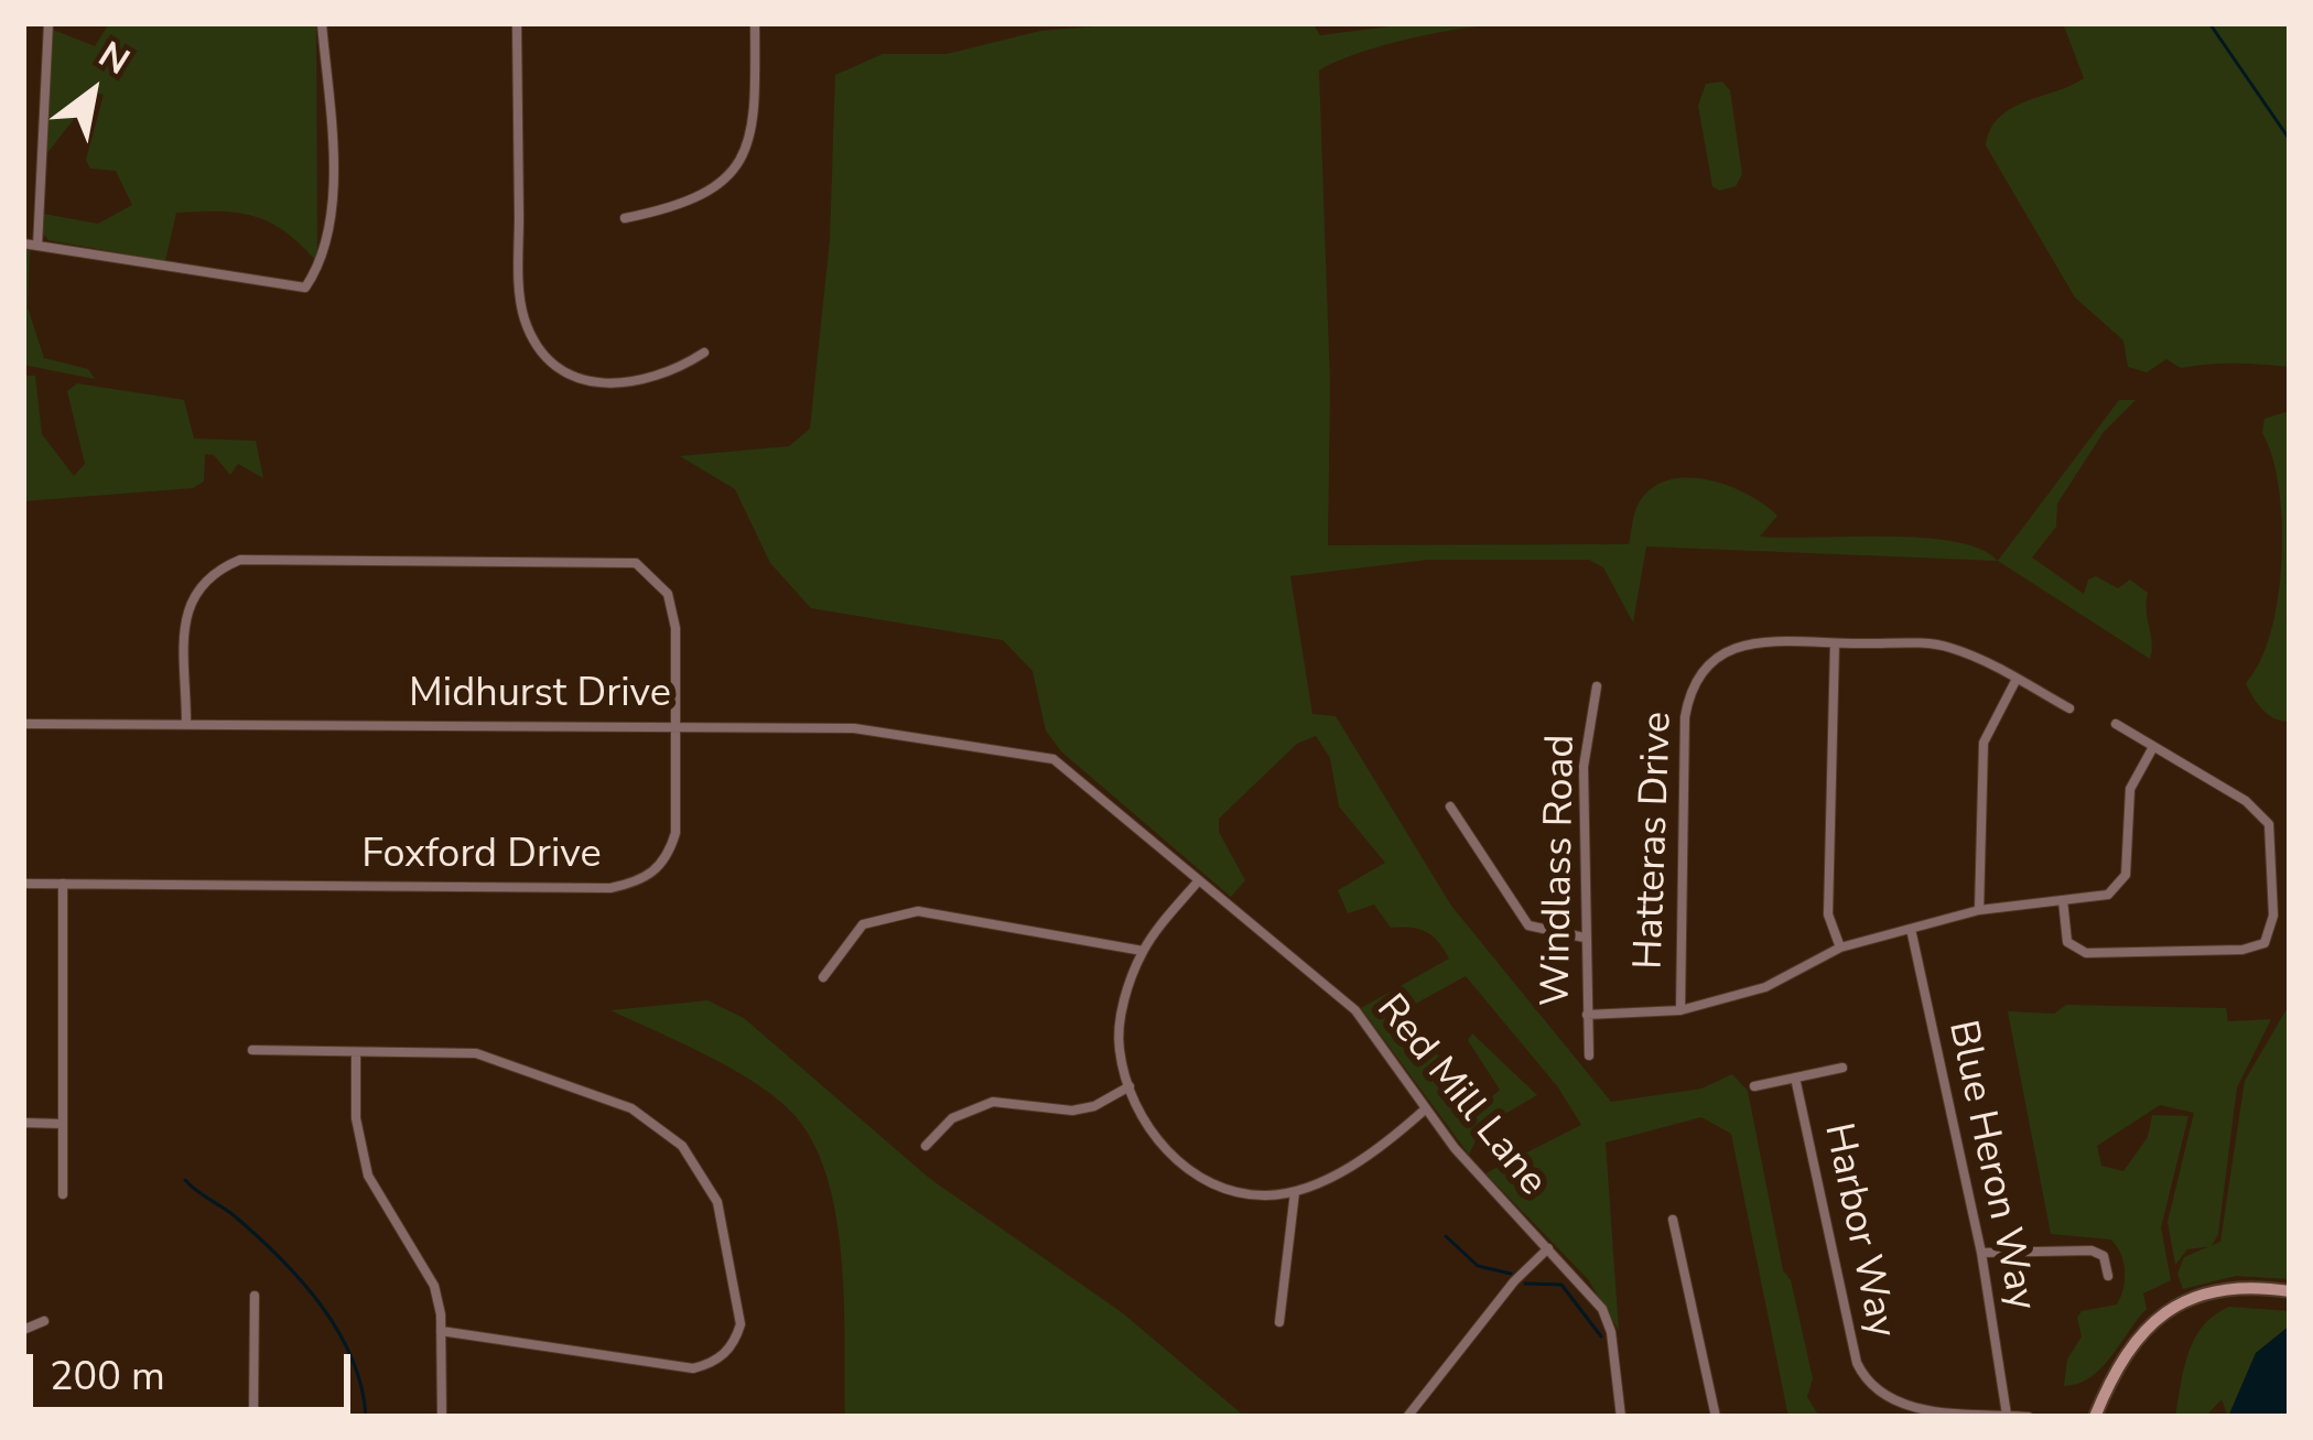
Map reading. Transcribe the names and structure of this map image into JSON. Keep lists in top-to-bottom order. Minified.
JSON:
{"streets":{"street":["Midhurst Drive","Hatteras Drive","Foxford Drive","Windlass Road","Red Mill Lane","Blue Heron Way","Harbor Way"]},"crossings":[["Midhurst Drive","Foxford Drive"],["Midhurst Drive","Red Mill Lane"],["Blue Heron Way","Harbor Way"]],"scale_bar":"200 m","north":"top right"}
